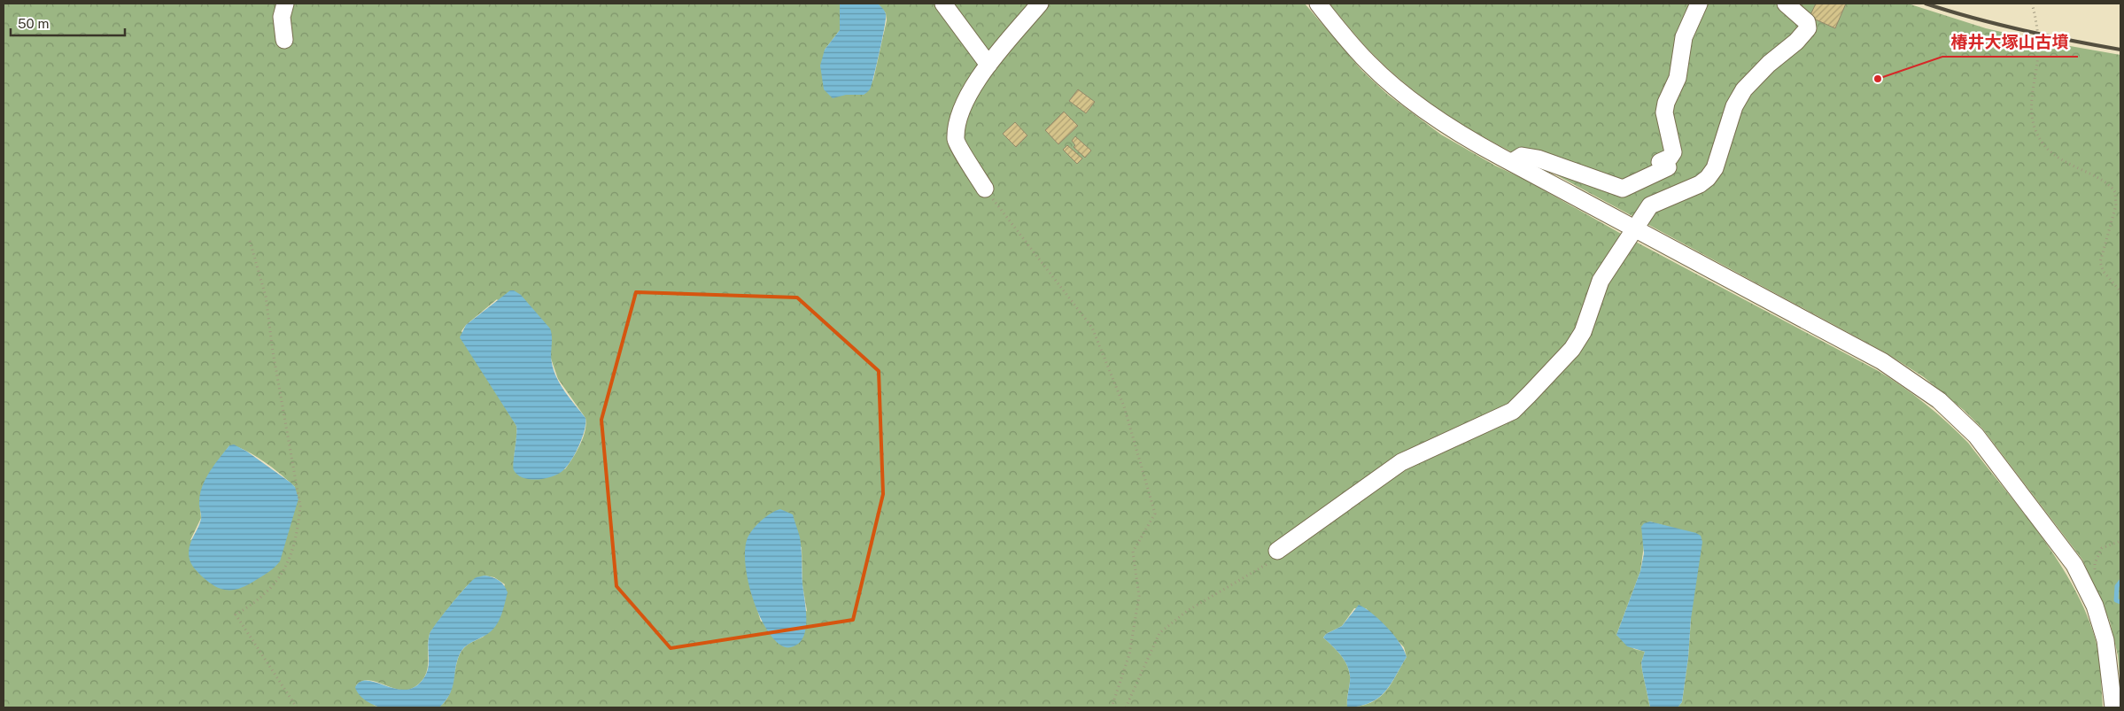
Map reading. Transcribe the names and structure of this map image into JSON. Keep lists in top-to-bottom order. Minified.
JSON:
{"places":["椿井大塚山古墳"],"scale_bar":"50 m"}
